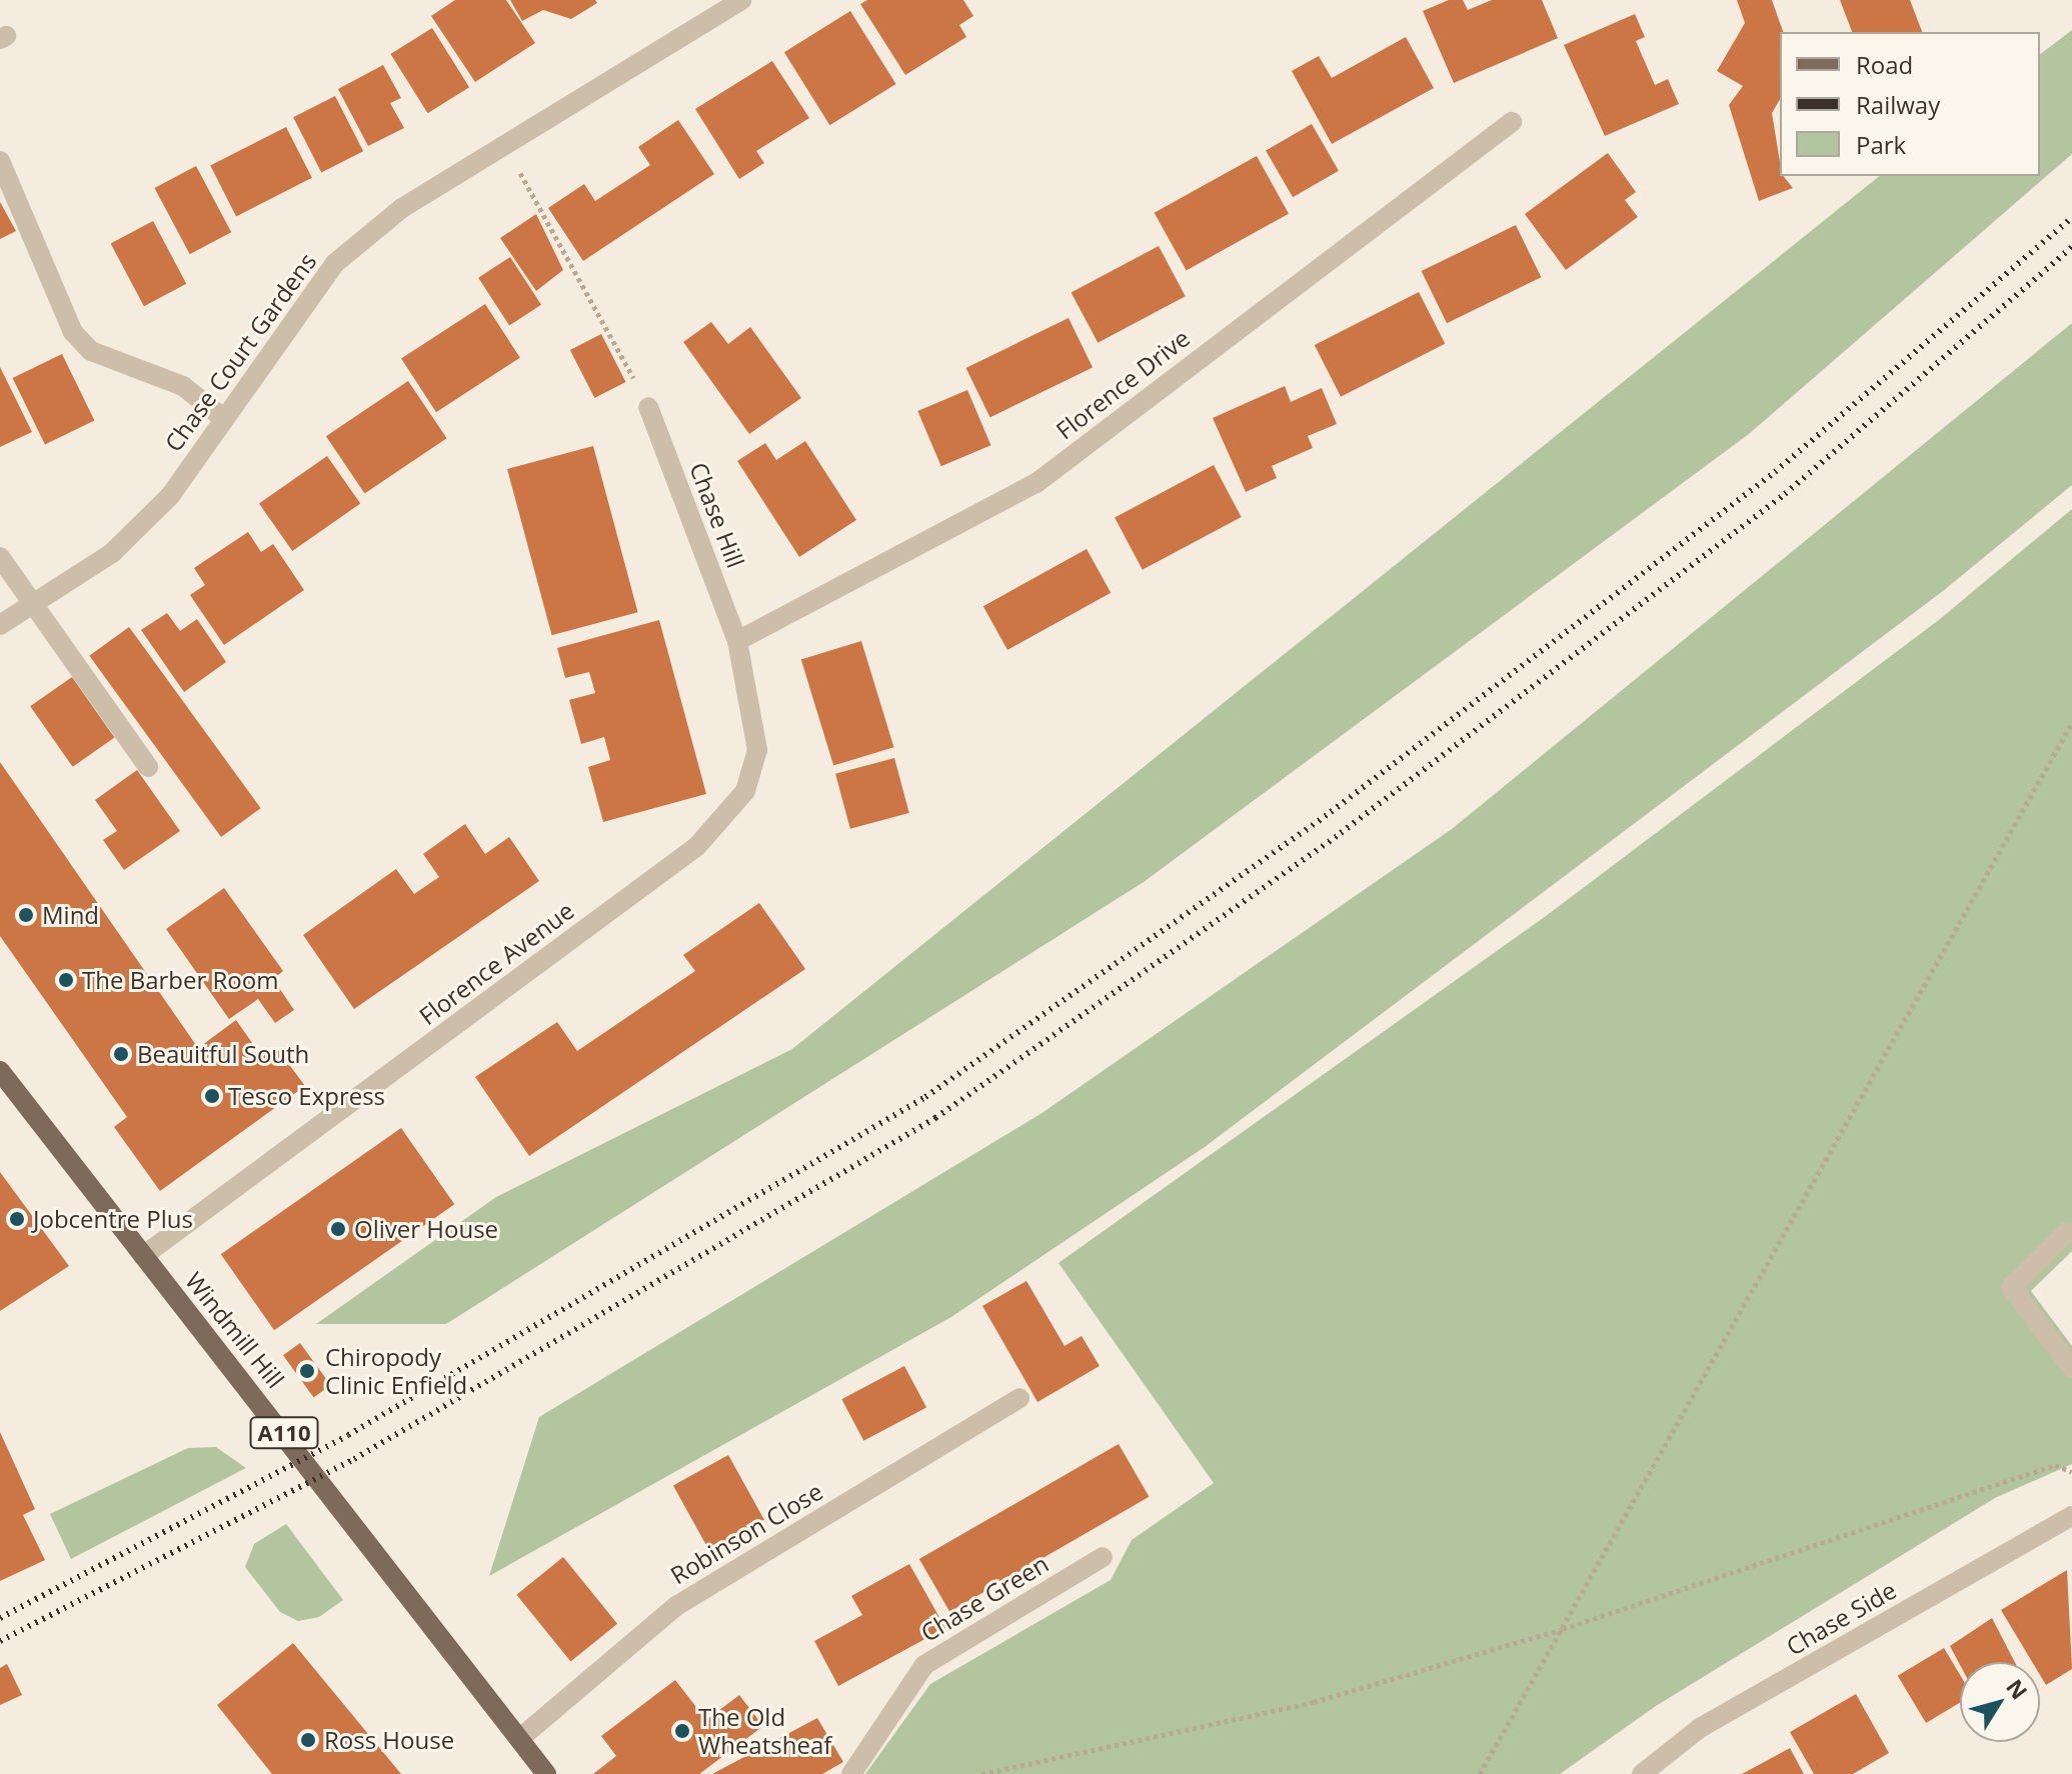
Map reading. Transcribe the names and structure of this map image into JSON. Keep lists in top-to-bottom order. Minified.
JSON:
{"streets":{"main road":["Windmill Hill","A110"],"street":["Chase Court Gardens","Florence Drive","Chase Hill","Florence Avenue","Robinson Close","Chase Green","Chase Side"]},"crossings":[["Florence Drive","Chase Hill"],["Florence Drive","Florence Avenue"],["Chase Hill","Florence Avenue"],["Florence Avenue","Windmill Hill"],["Windmill Hill","Robinson Close"]],"places":["Mind","The Barber Room","Beauitful South","Tesco Express","Jobcentre Plus","Oliver House","Chiropody Clinic Enfield","The Old Wheatsheaf","Ross House"],"legend":["Road","Railway","Park"],"north":"top right"}
